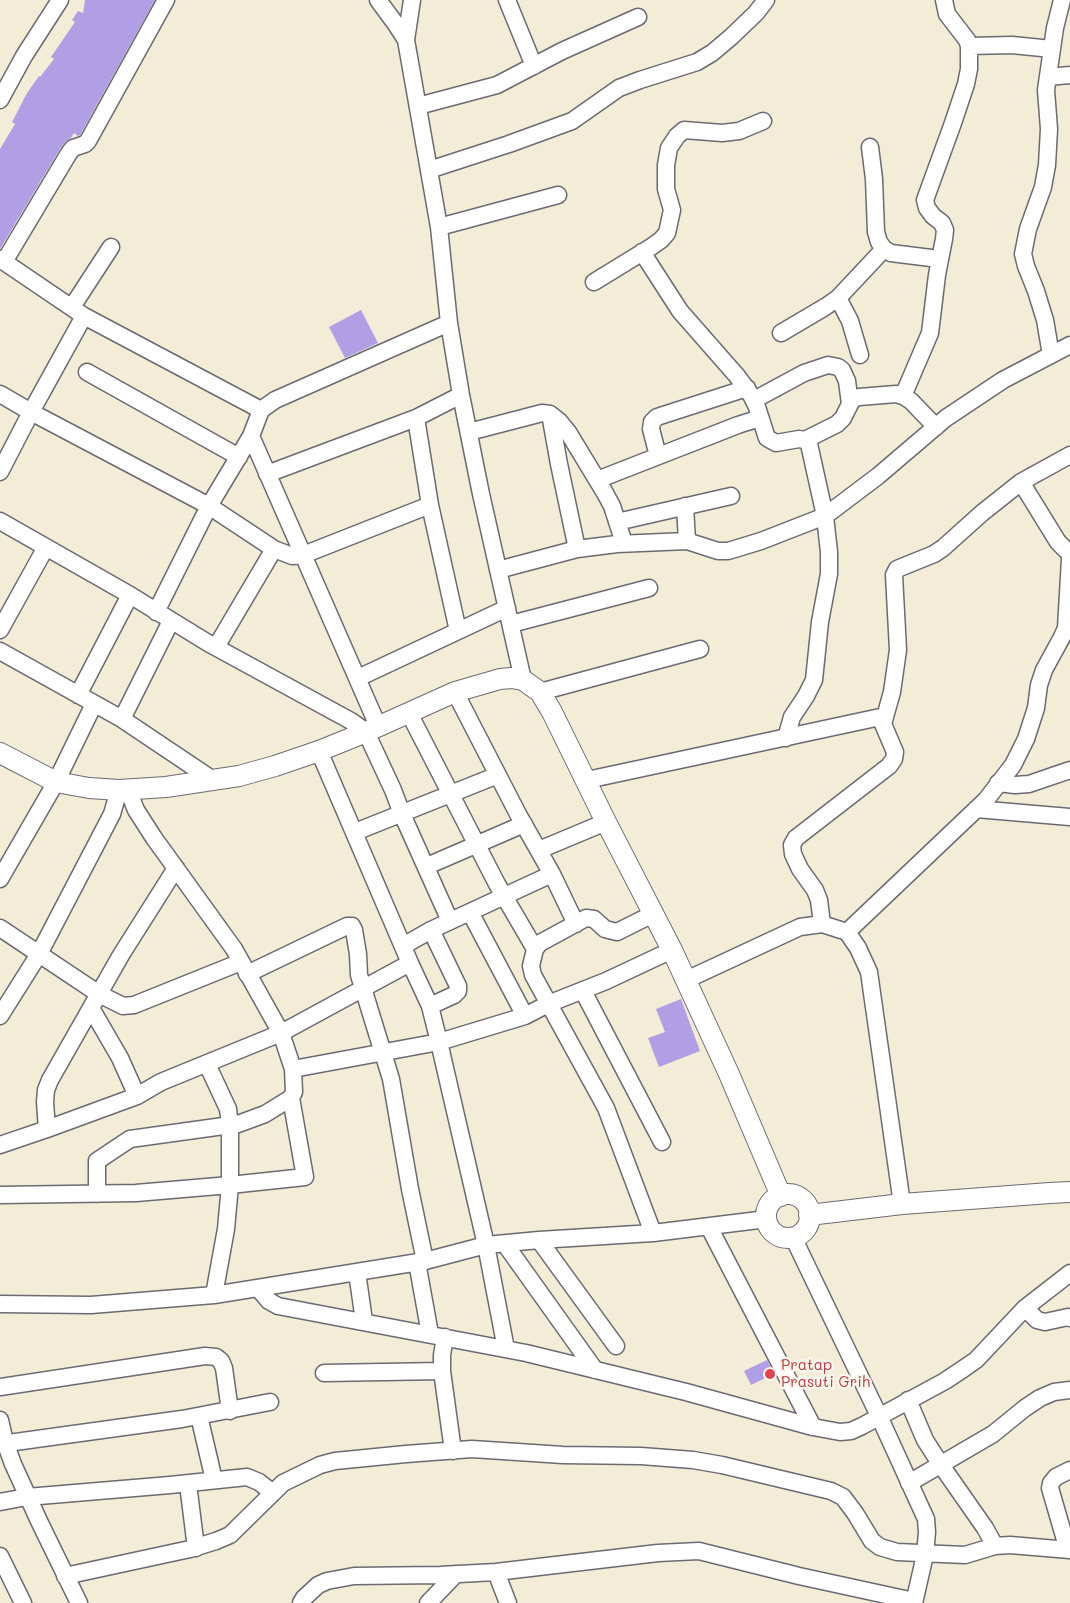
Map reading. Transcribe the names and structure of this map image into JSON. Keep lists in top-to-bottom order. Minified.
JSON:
{"places":["Pratap Prasuti Grih"]}
